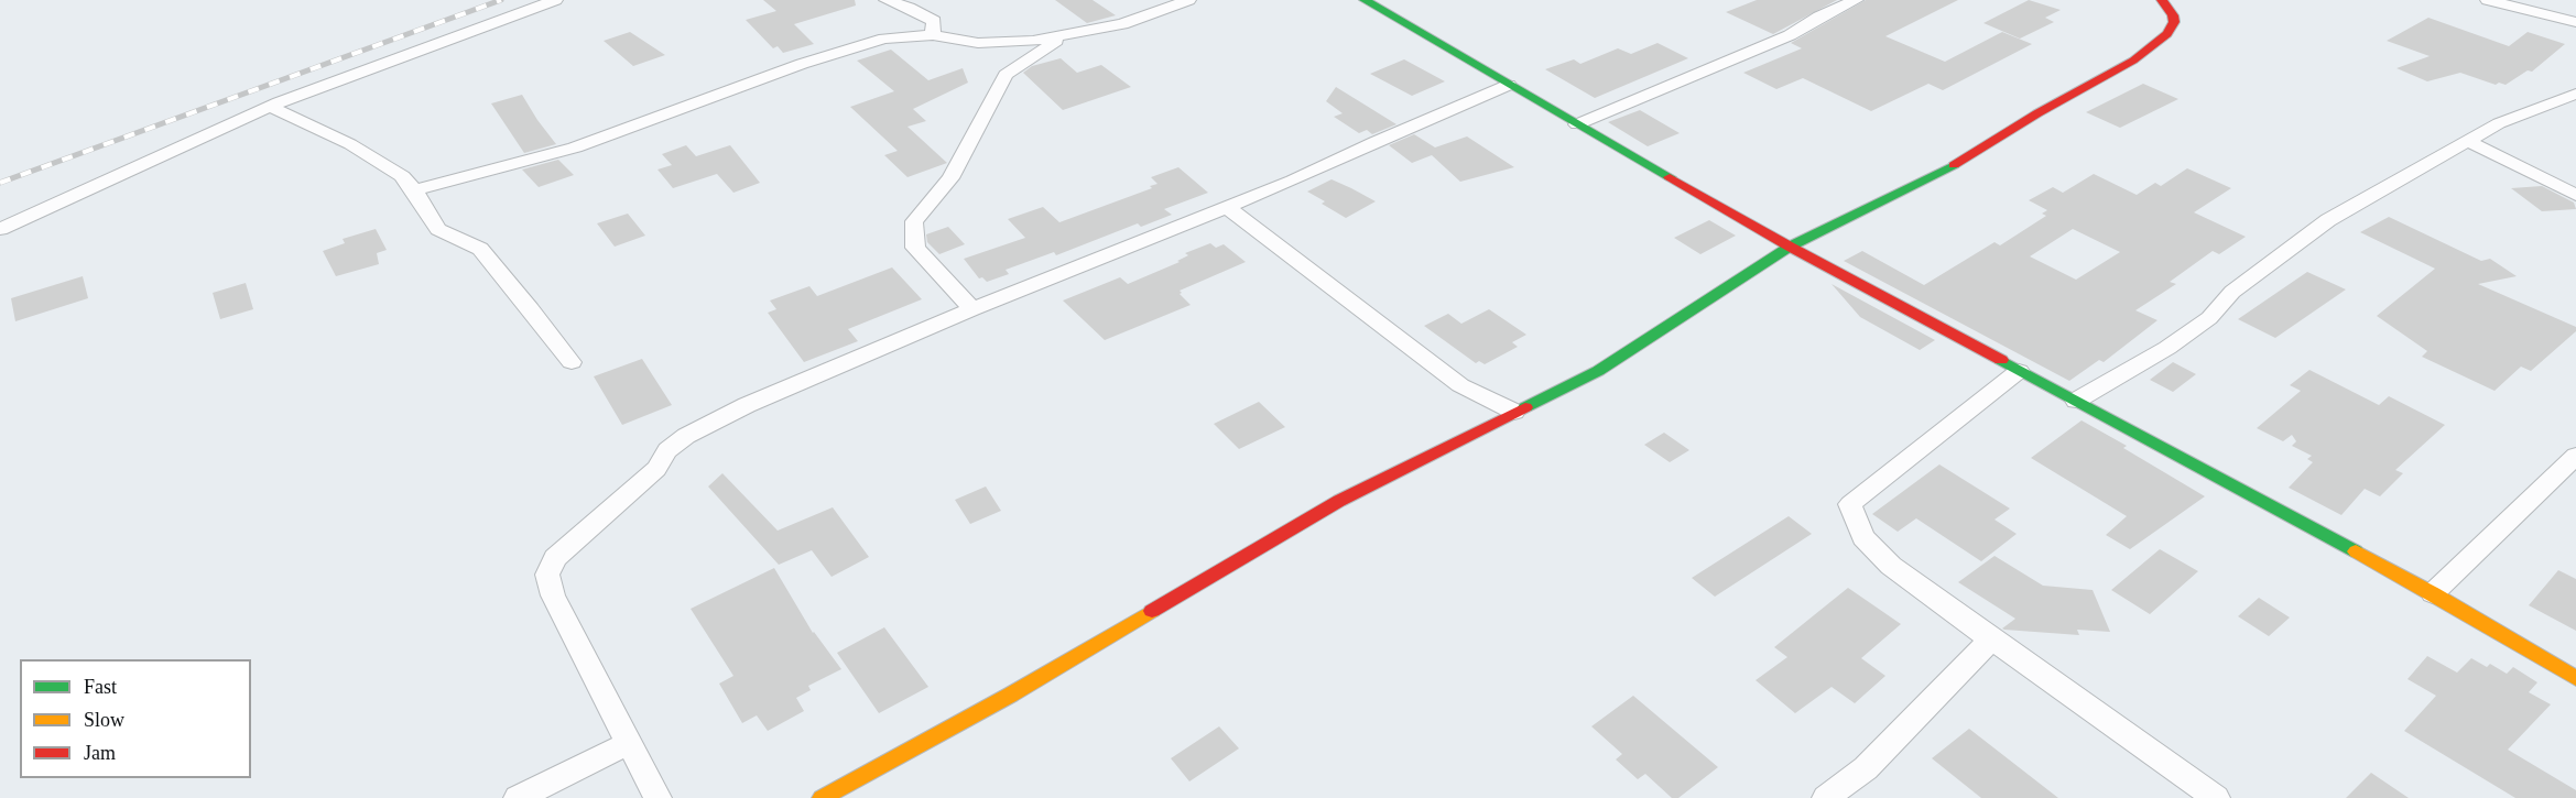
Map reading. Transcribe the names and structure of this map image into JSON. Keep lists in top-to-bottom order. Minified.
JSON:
{"legend":["Fast","Slow","Jam"]}
